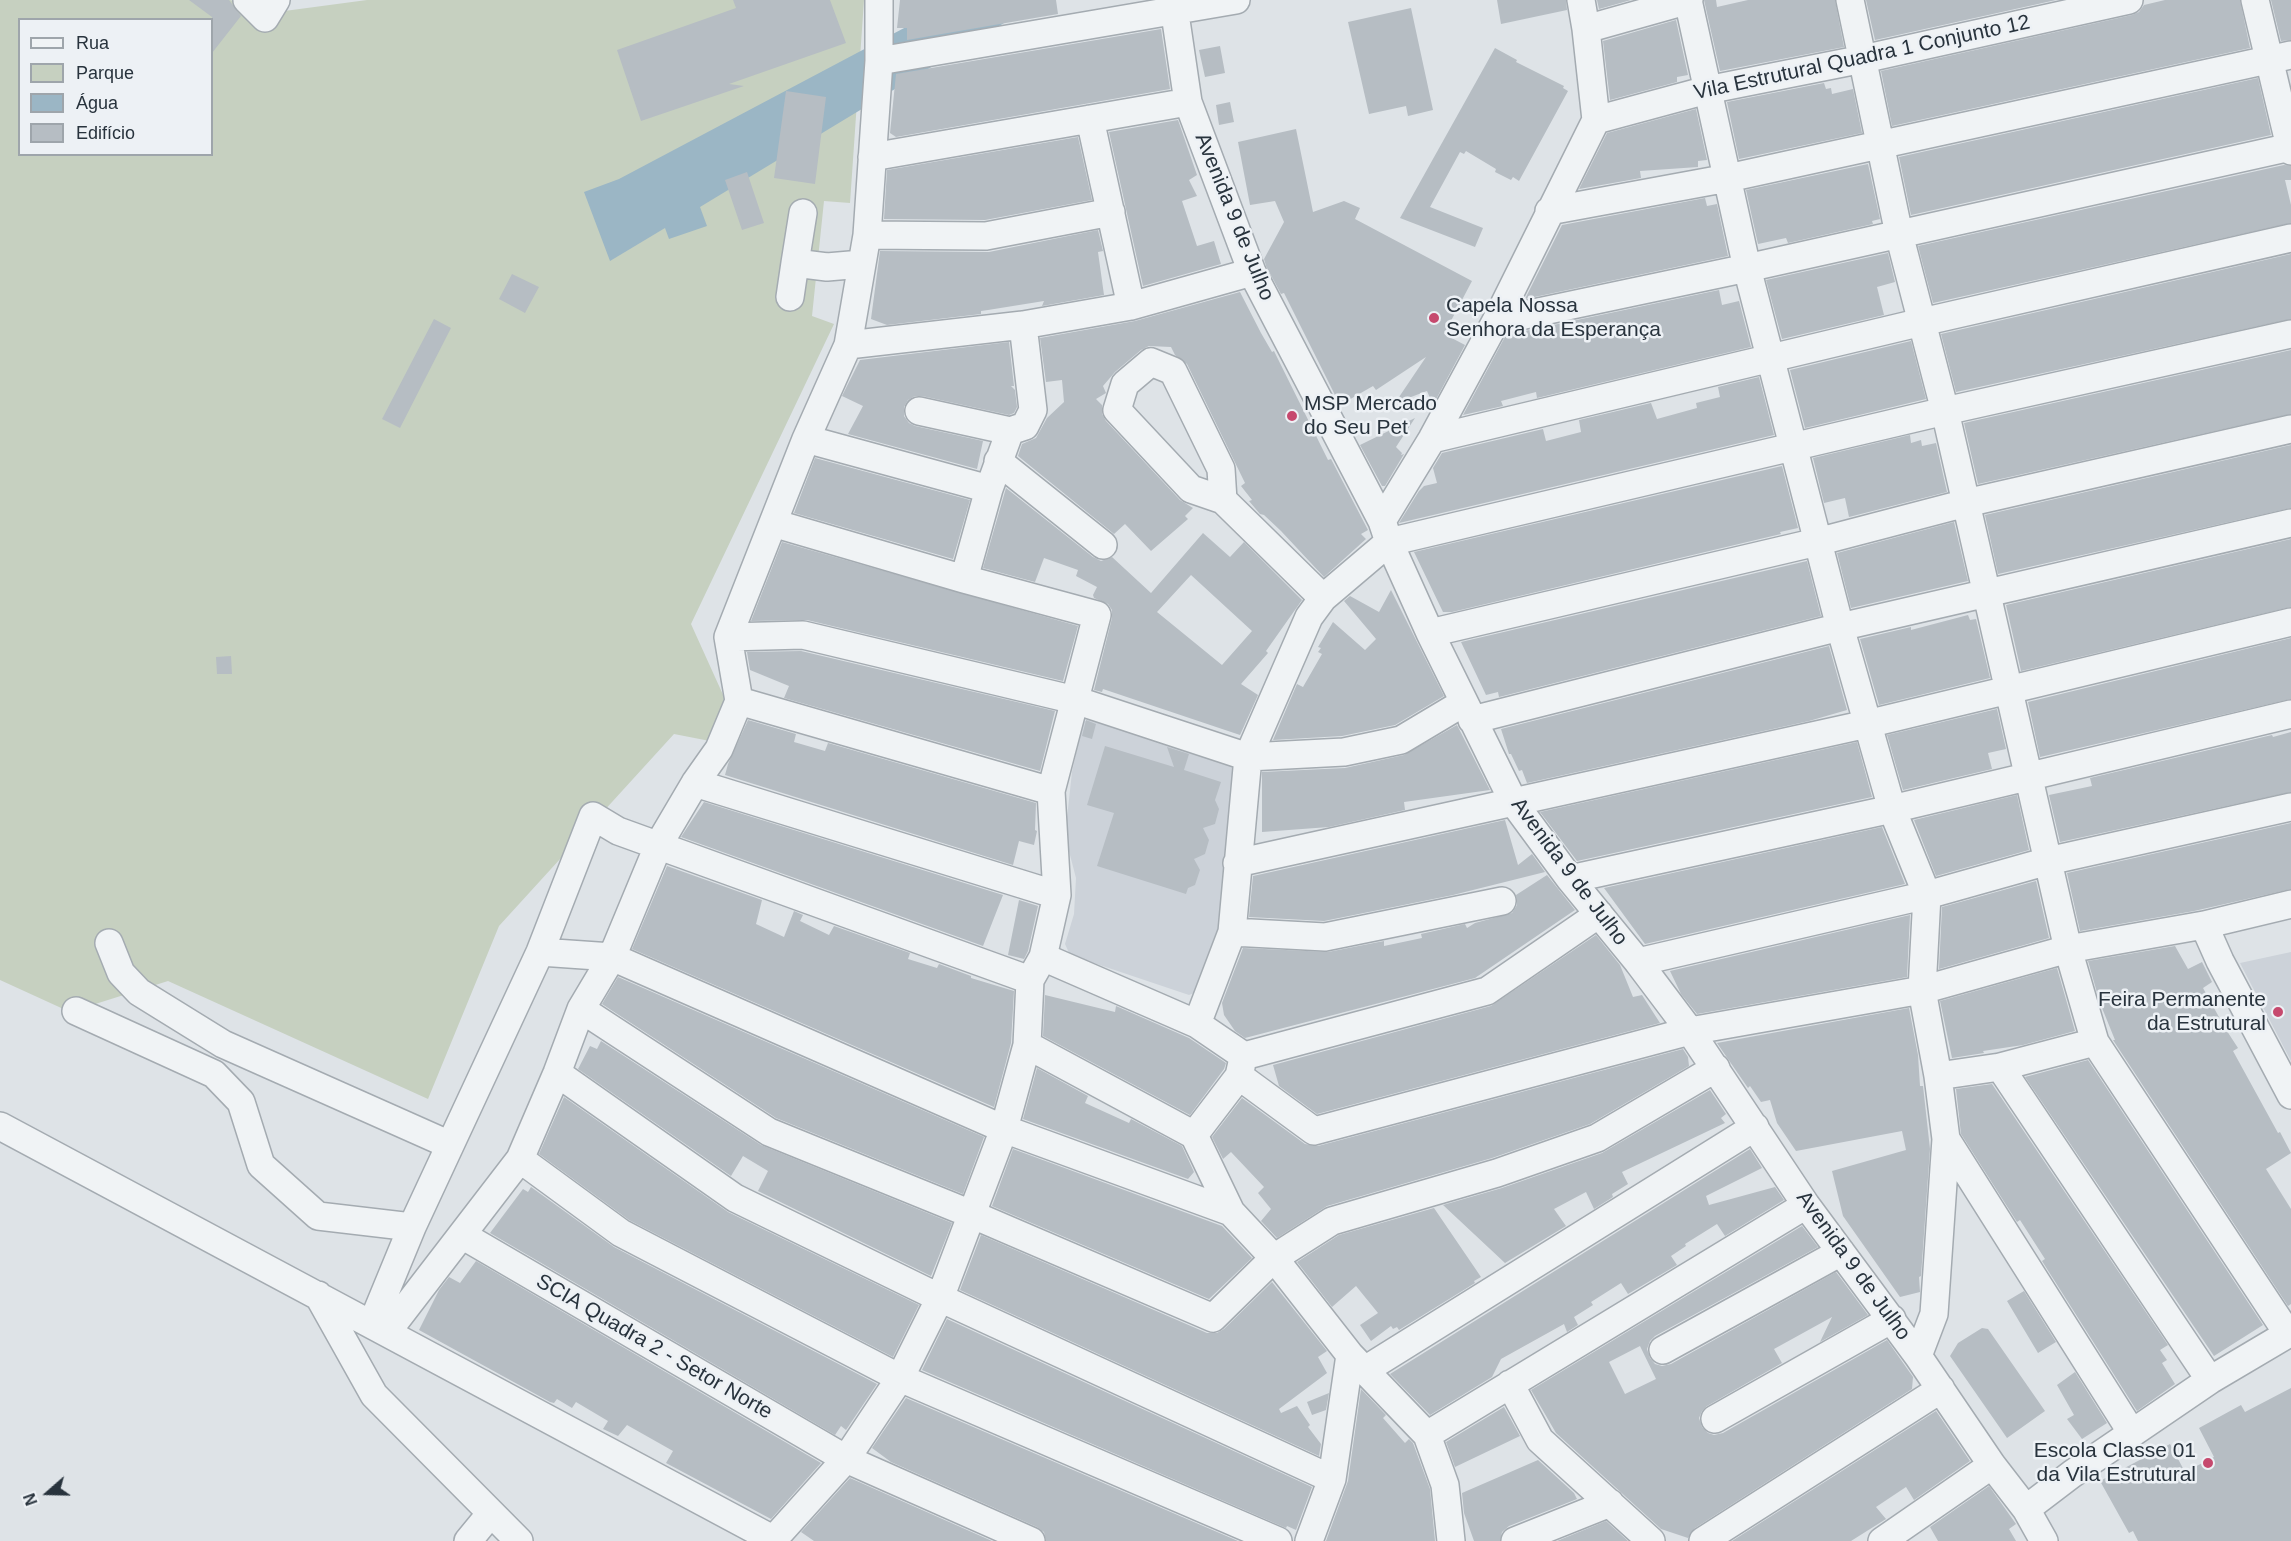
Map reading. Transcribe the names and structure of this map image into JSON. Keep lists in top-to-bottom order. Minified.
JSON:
{"streets":{"street":["Vila Estrutural Quadra 1 Conjunto 12","Avenida 9 de Julho","SCIA Quadra 2 - Setor Norte"]},"places":["Capela Nossa Senhora da Esperança","MSP Mercado do Seu Pet","Feira Permanente da Estrutural","Escola Classe 01 da Vila Estrutural"],"legend":["Rua","Parque","Água","Edifício"],"north":"left"}
